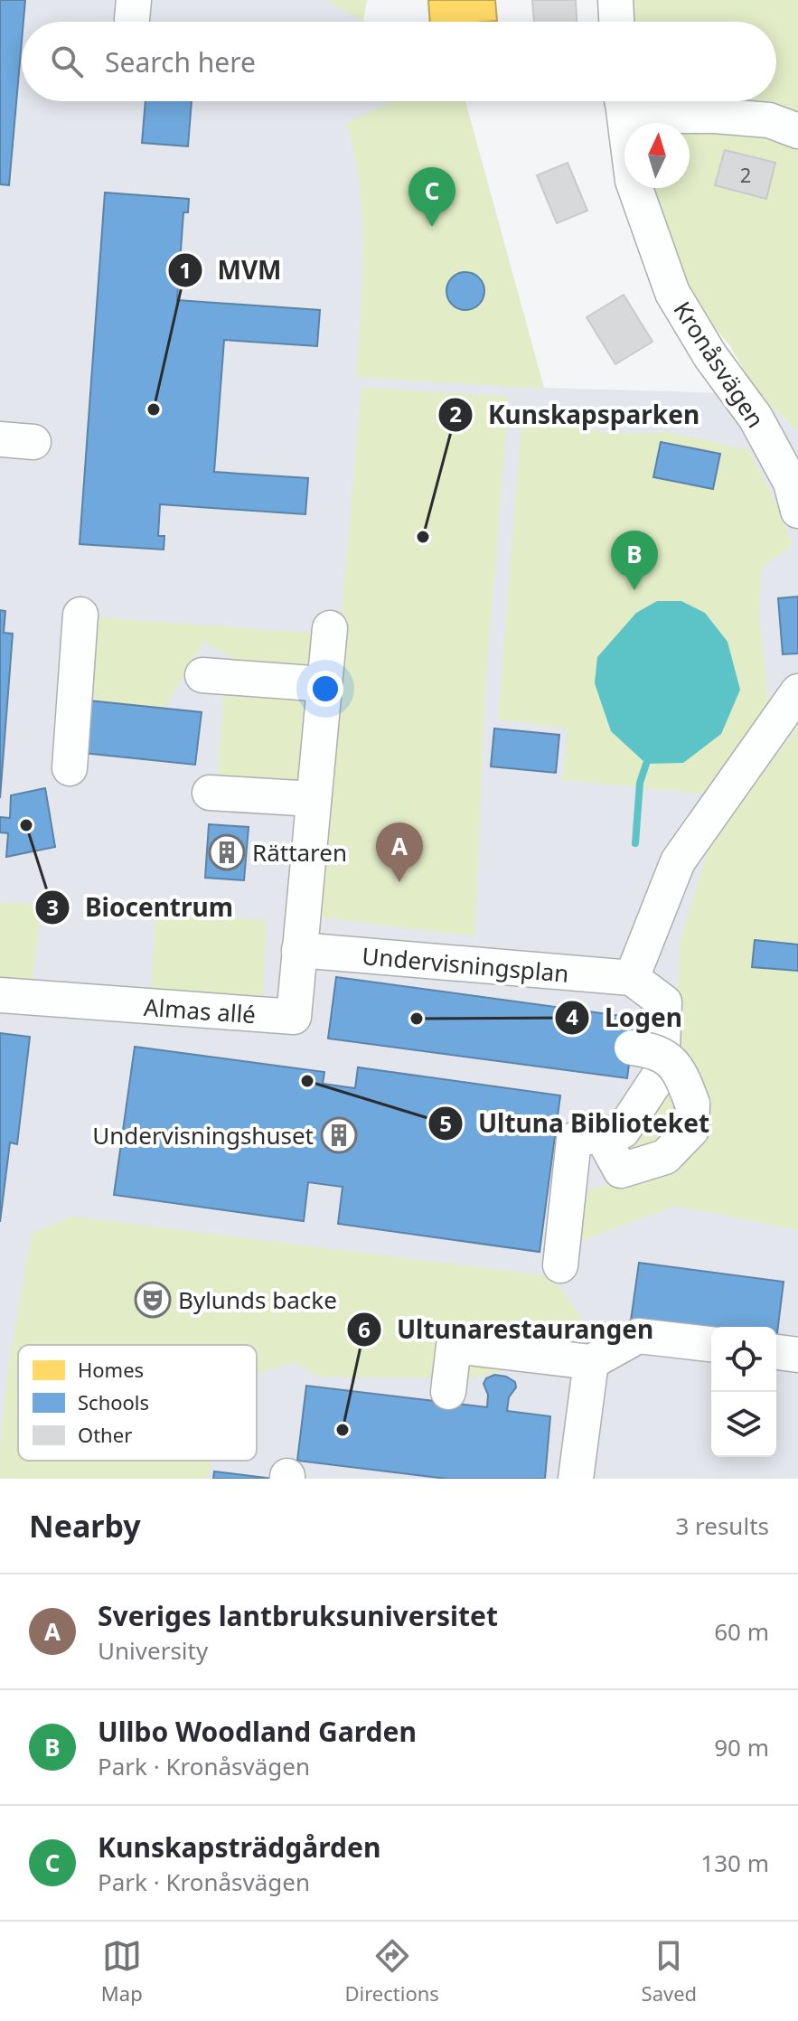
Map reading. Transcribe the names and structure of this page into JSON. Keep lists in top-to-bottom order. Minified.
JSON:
{"streets":{"street":["Kronåsvägen","Undervisningsplan","Almas allé"]},"crossings":[["Undervisningsplan","Almas allé"]],"places":{"other":["MVM","Kunskapsparken","Biocentrum","Logen","Ultuna Biblioteket","Ultunarestaurangen"],"building":["Rättaren","Undervisningshuset"],"theatre":["Bylunds backe"]},"house_numbers":["2"],"legend":["Homes","Schools","Other"],"north":"top","page":{"search":"Search here","pins":["C","B","A"],"heading":["Nearby","3 results"],"list":[{"mark":"A","name":"Sveriges lantbruksuniversitet","note":"University","value":"60 m"},{"mark":"B","name":"Ullbo Woodland Garden","note":"Park · Kronåsvägen","value":"90 m"},{"mark":"C","name":"Kunskapsträdgården","note":"Park · Kronåsvägen","value":"130 m"}],"nav":["Map","Directions","Saved"]}}
